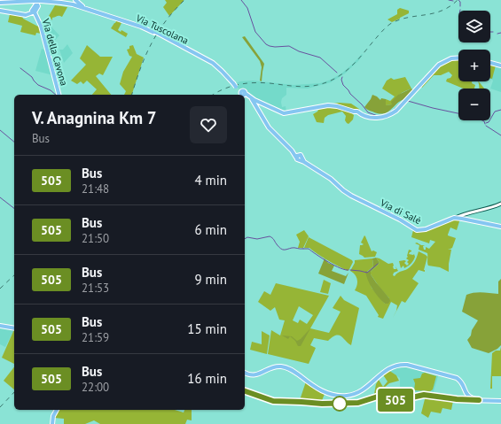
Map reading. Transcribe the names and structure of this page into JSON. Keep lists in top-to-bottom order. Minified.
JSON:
{"streets":{"main road":["Via Tuscolana","Via della Cavona","Via di Salè"]},"crossings":[["Via Tuscolana","Via di Salè"]],"lines":["bus line 505"],"page":{"on_map":"505","map_buttons":["+","−"],"heading":["V. Anagnina Km 7","Bus"],"list":[{"mark":"505","name":"Bus","note":"21:48","value":"4 min"},{"mark":"505","name":"Bus","note":"21:50","value":"6 min"},{"mark":"505","name":"Bus","note":"21:53","value":"9 min"},{"mark":"505","name":"Bus","note":"21:59","value":"15 min"},{"mark":"505","name":"Bus","note":"22:00","value":"16 min"}]}}
